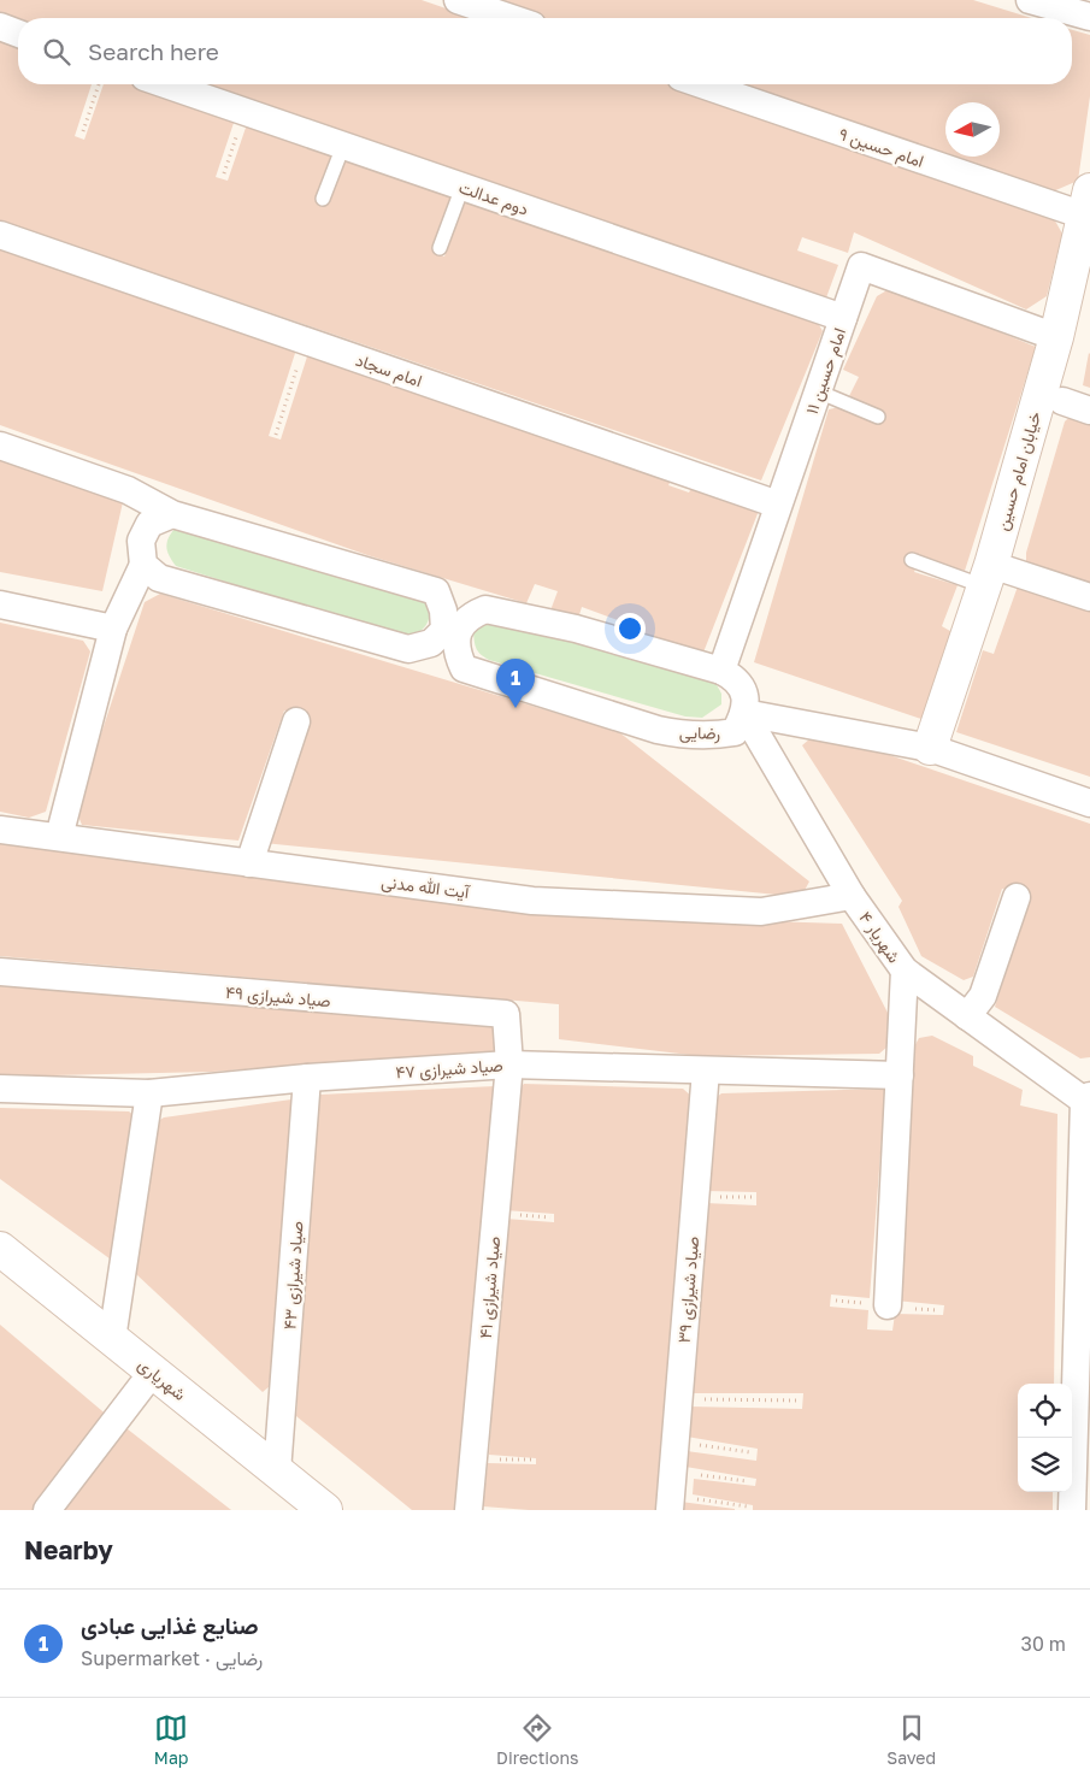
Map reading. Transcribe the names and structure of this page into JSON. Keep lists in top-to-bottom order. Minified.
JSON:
{"streets":{"street":["امام حسین ۹","دوم عدالت","امام سجاد","امام حسین ۱۱","خیابان امام حسین","رضایی","آیت الله مدنی","شهریار ۴","صیاد شیرازی ۴۹","صیاد شیرازی ۴۷","صیاد شیرازی ۴۳","صیاد شیرازی ۴۱","صیاد شیرازی ۳۹","شهریاری"]},"crossings":[["امام حسین ۹","خیابان امام حسین"],["دوم عدالت","امام حسین ۱۱"],["امام سجاد","امام حسین ۱۱"],["امام حسین ۱۱","خیابان امام حسین"],["رضایی","شهریار ۴"],["آیت الله مدنی","شهریار ۴"],["صیاد شیرازی ۴۹","صیاد شیرازی ۴۷"],["صیاد شیرازی ۴۹","صیاد شیرازی ۴۱"],["صیاد شیرازی ۴۷","صیاد شیرازی ۴۳"],["صیاد شیرازی ۴۷","صیاد شیرازی ۴۱"],["صیاد شیرازی ۴۷","صیاد شیرازی ۳۹"],["صیاد شیرازی ۴۳","شهریاری"]],"north":"left","page":{"search":"Search here","pins":"1","heading":"Nearby","list":[{"mark":"1","name":"صنایع غذایی عبادی","note":"Supermarket · رضایی","value":"30 m"}],"nav":["Map","Directions","Saved"]}}
